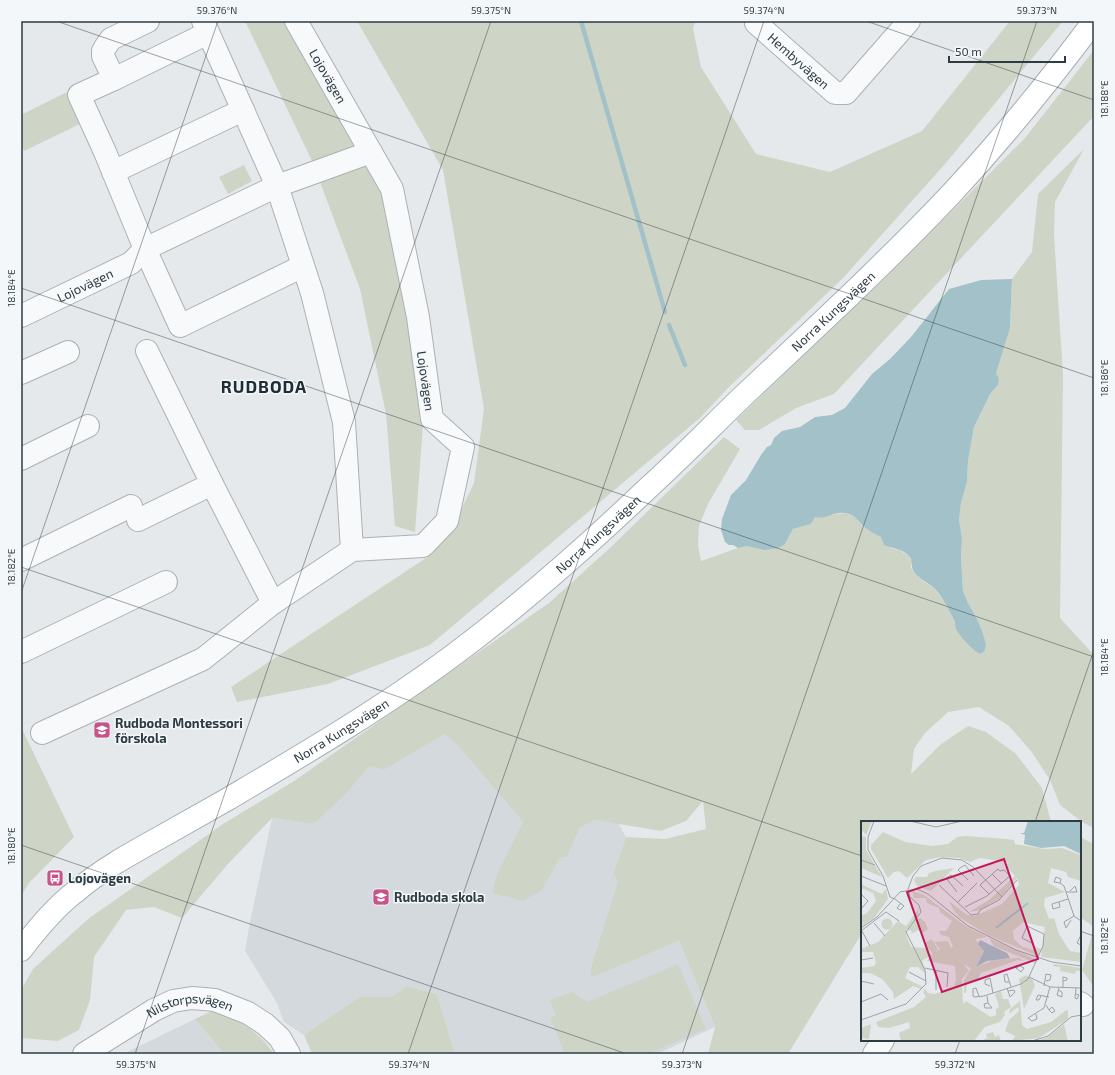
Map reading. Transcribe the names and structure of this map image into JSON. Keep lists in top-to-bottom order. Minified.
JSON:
{"streets":{"main road":["Norra Kungsvägen"],"street":["Hembyvägen","Lojovägen","Nilstorpsvägen"]},"districts":["RUDBODA"],"places":{"school or university":["Rudboda Montessori förskola","Rudboda skola"],"bus stop":["Lojovägen"]},"scale_bar":"50 m","coordinates":["59.376°N","59.375°N","59.374°N","59.373°N","18.188°E","18.184°E","18.186°E","18.182°E","18.180°E","59.372°N"]}
